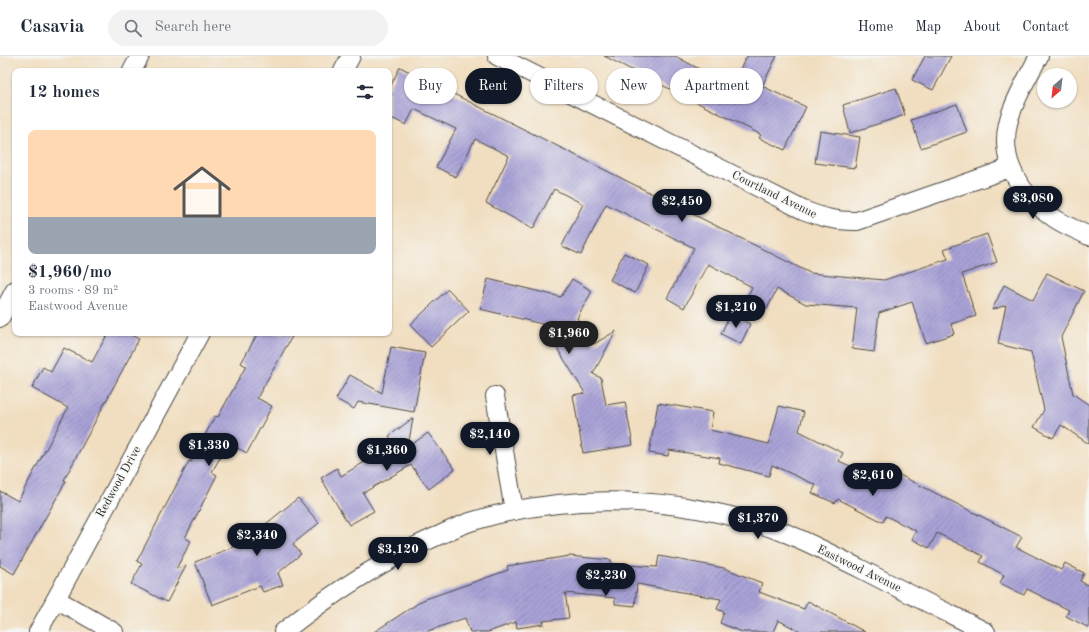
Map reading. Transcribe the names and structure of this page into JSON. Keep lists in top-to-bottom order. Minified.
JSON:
{"streets":{"street":["Courtland Avenue","Redwood Drive","Eastwood Avenue"]},"north":"bottom left","page":{"header":"Casavia","search":"Search here","nav":["Home","Map","About","Contact"],"chip":["Buy","Rent","Filters","New","Apartment"],"heading":"12 homes","list":[{"name":"$1,960/mo","note":"3 rooms · 89 m² · Eastwood Avenue"}],"price":["$3,080","$2,450","$1,210","$1,960","$2,140","$1,330","$1,360","$2,610","$1,370","$2,340","$3,120","$2,230"]}}
